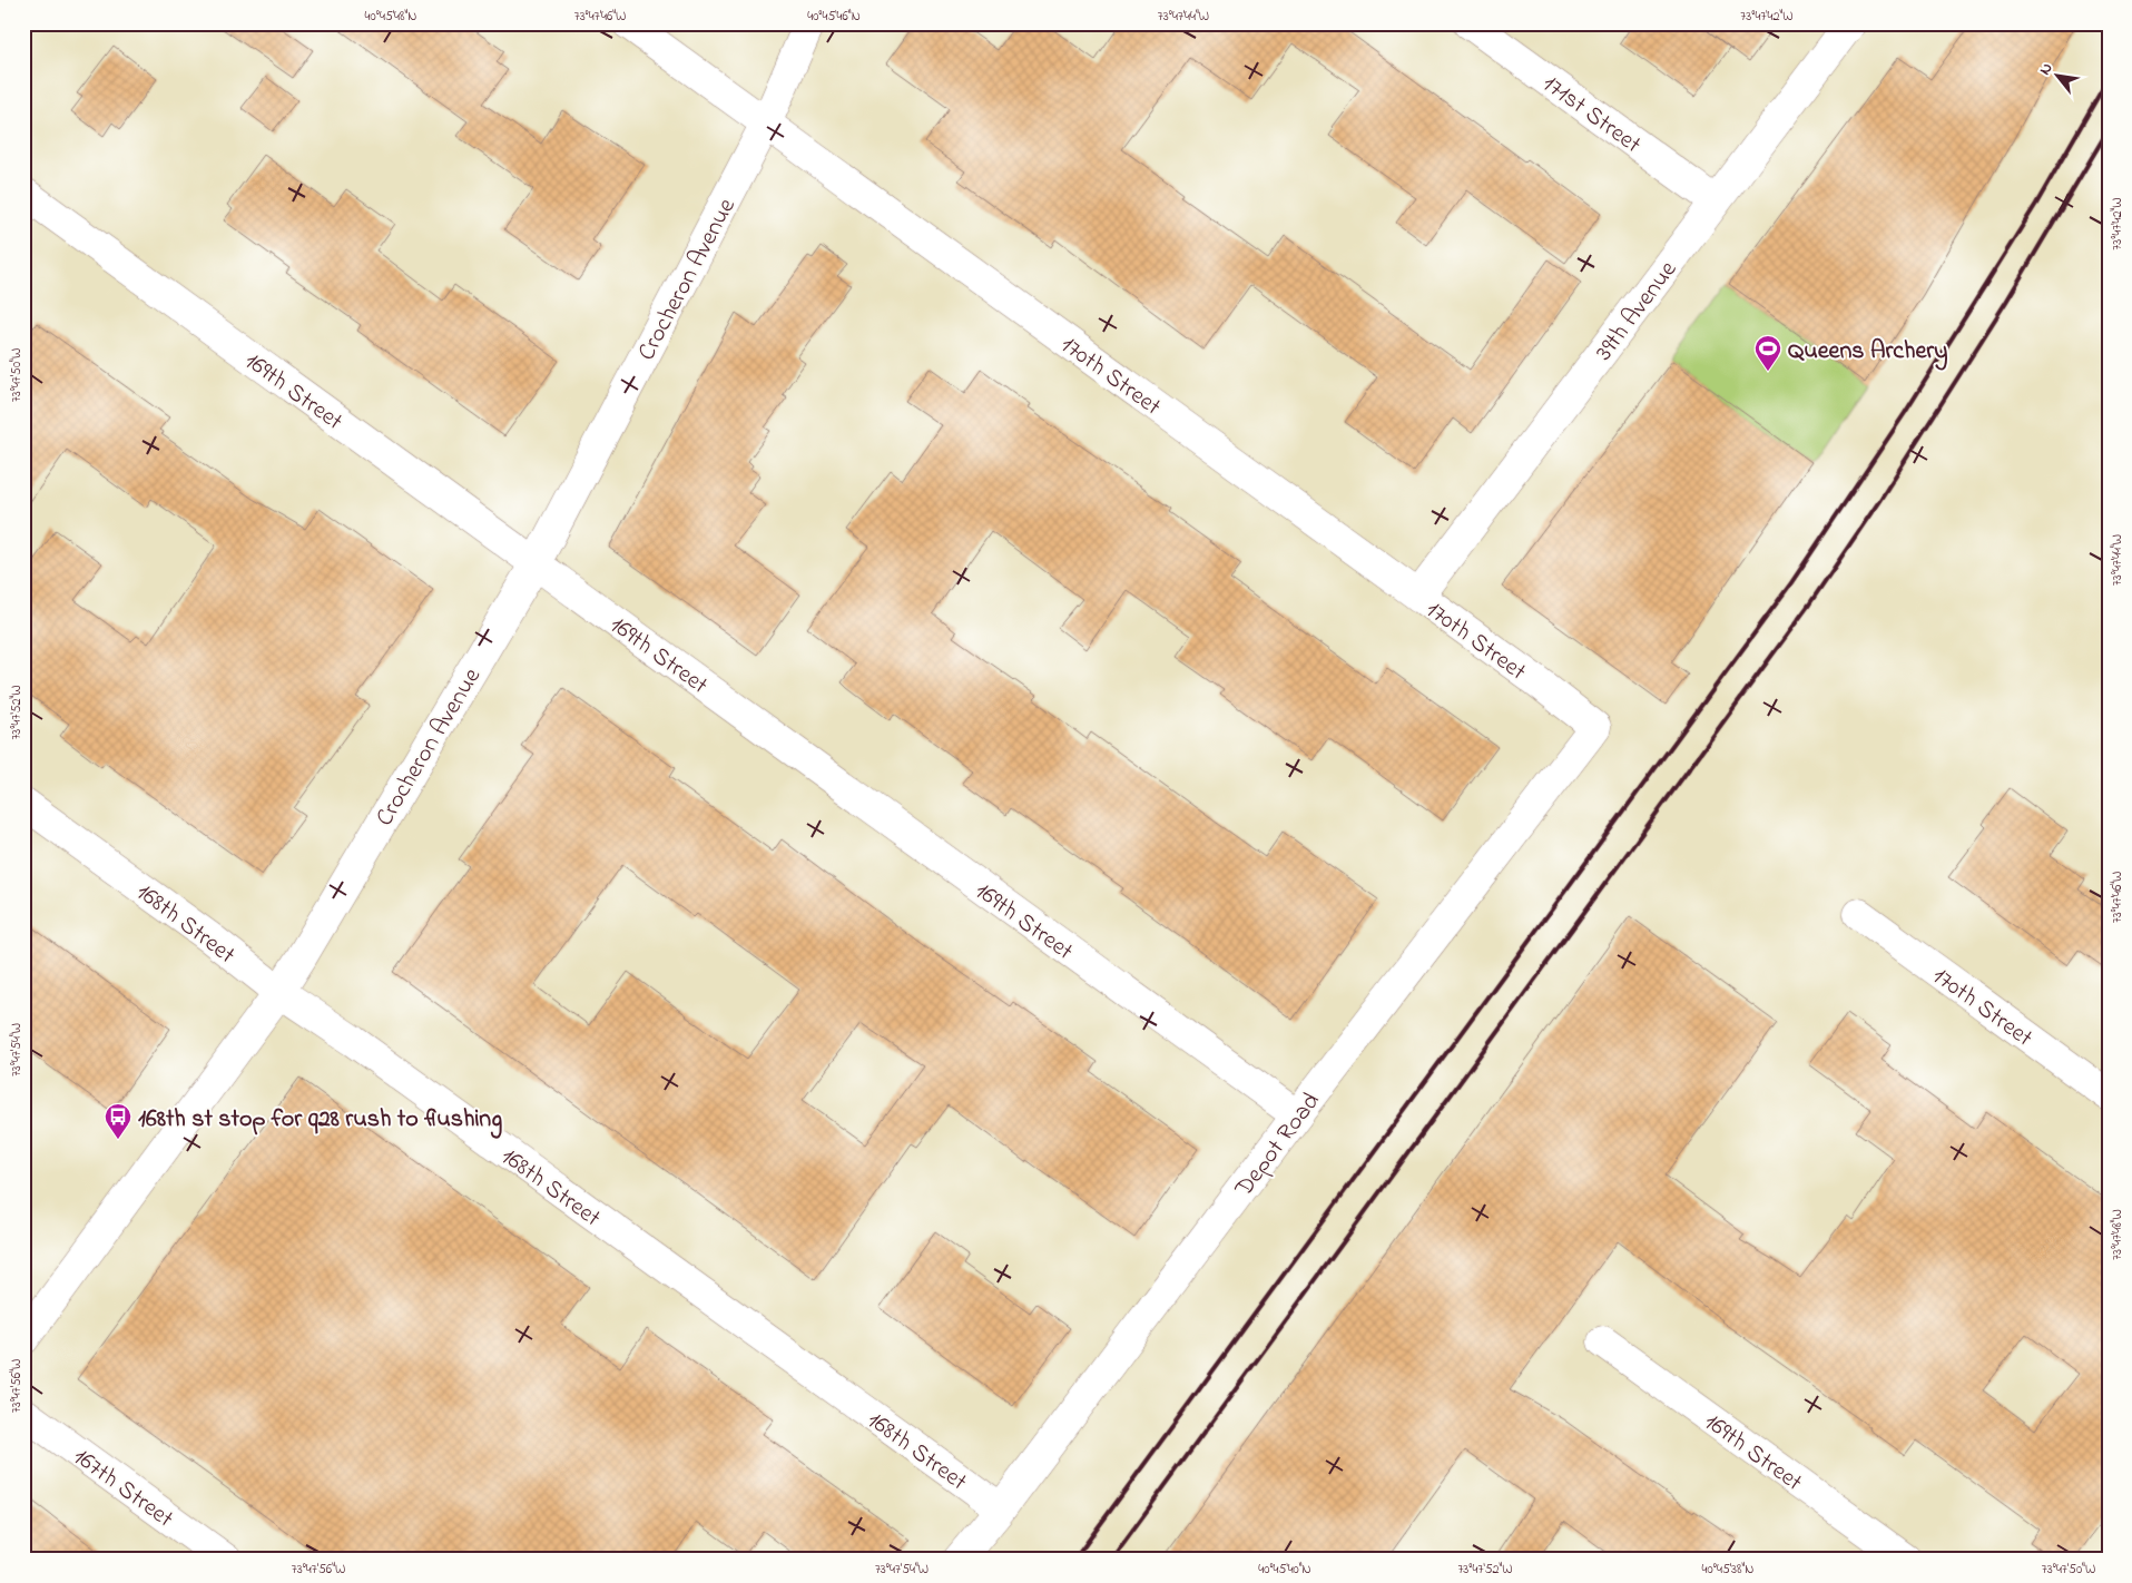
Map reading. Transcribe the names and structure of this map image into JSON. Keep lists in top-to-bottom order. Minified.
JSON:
{"streets":{"street":["171st Street","Crocheron Avenue","39th Avenue","170th Street","169th Street","168th Street","Depot Road","167th Street"]},"crossings":[["171st Street","39th Avenue"],["Crocheron Avenue","170th Street"],["Crocheron Avenue","169th Street"],["Crocheron Avenue","168th Street"],["39th Avenue","170th Street"],["170th Street","Depot Road"],["169th Street","Depot Road"],["168th Street","Depot Road"]],"places":{"sports":["Queens Archery"],"bus stop":["168th st stop for q28 rush to flushing"]},"north":"top left","coordinates":["40°45'48\"N","73°47'46\"W","40°45'46\"N","73°47'44\"W","73°47'42\"W","73°47'50\"W","73°47'52\"W","73°47'54\"W","73°47'48\"W","73°47'56\"W","40°45'40\"N","40°45'38\"N"]}
